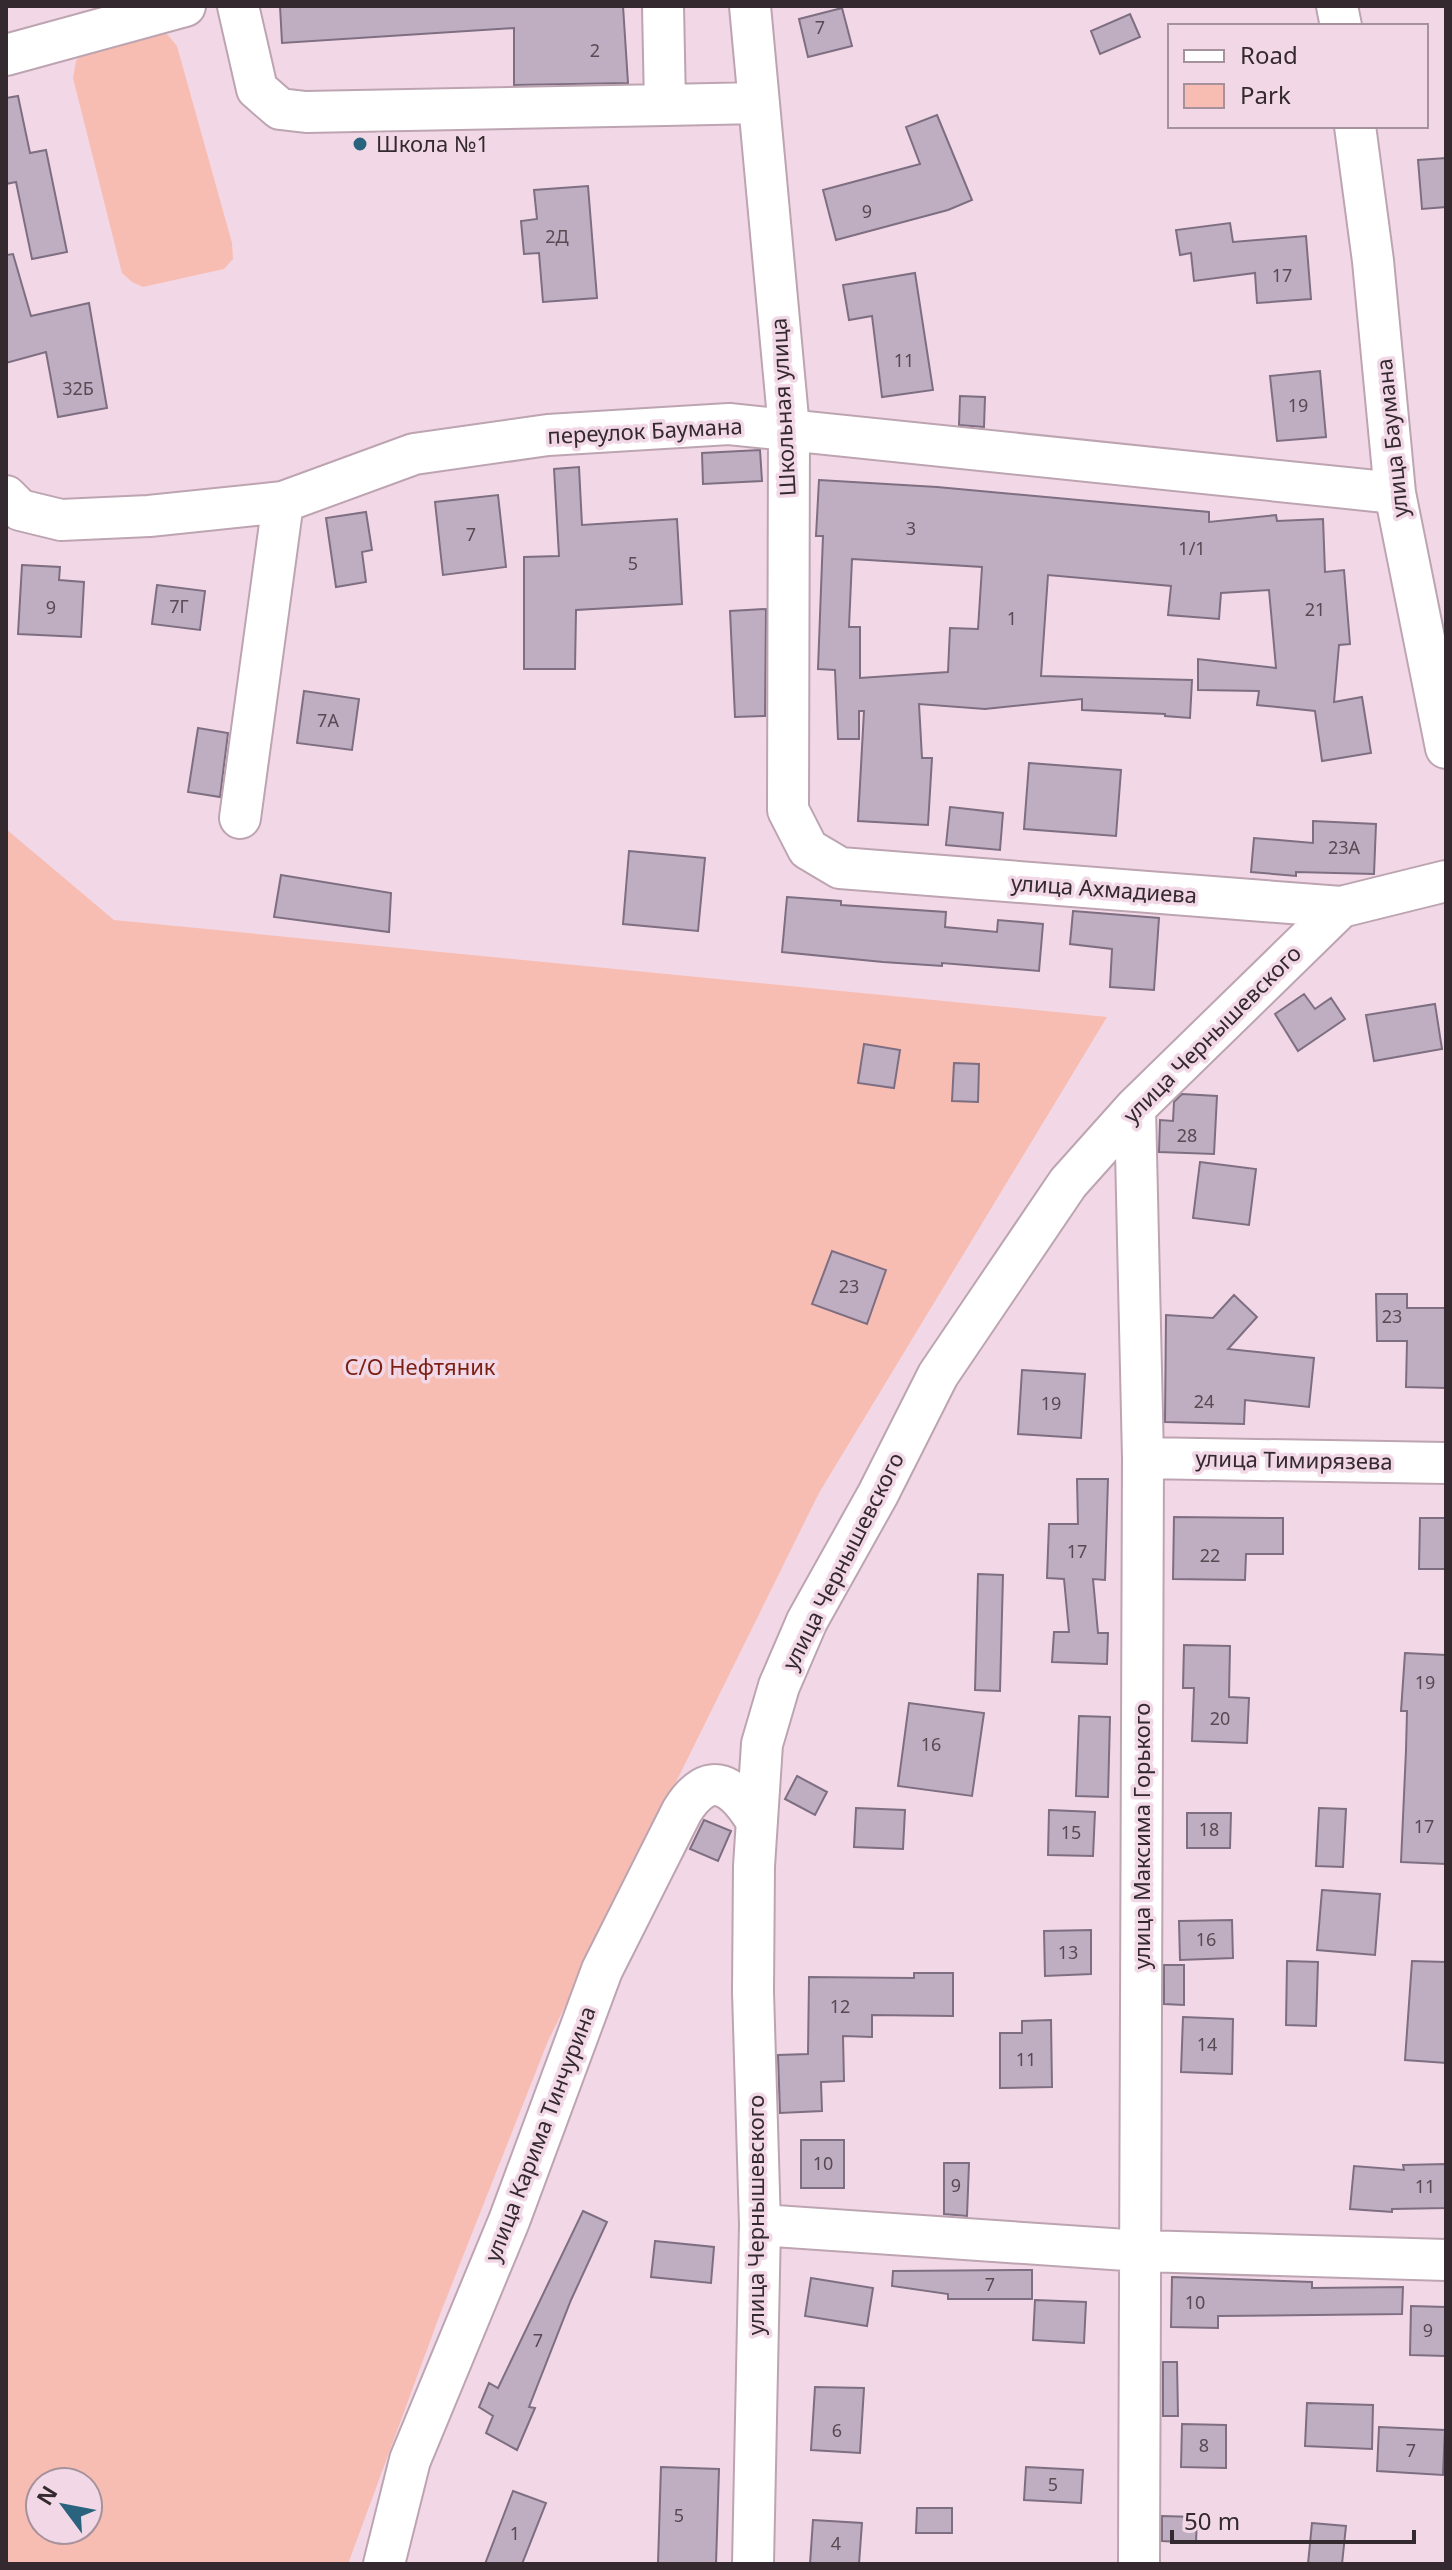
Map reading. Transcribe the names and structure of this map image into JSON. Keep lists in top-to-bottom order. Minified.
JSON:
{"streets":{"street":["Школьная улица","переулок Баумана","улица Баумана","улица Ахмадиева","улица Чернышевского","улица Тимирязева","улица Максима Горького","улица Карима Тинчурина"]},"crossings":[["Школьная улица","переулок Баумана"],["Школьная улица","улица Ахмадиева"],["переулок Баумана","улица Баумана"],["улица Ахмадиева","улица Чернышевского"],["улица Чернышевского","улица Максима Горького"],["улица Чернышевского","улица Карима Тинчурина"],["улица Тимирязева","улица Максима Горького"]],"parks":["С/О Нефтяник"],"places":["Школа №1"],"house_numbers":["7","2","9","2Д","17","11","32Б","19","3","7","1/1","5","7Г","9","21","1","7А","23А","28","23","23","24","19","17","22","19","20","16","17","18","15","16","13","12","14","11","10","9","11","7","10","9","7","6","8","7","5","5","1","4"],"legend":["Road","Park"],"scale_bar":"50 m","north":"top left"}
